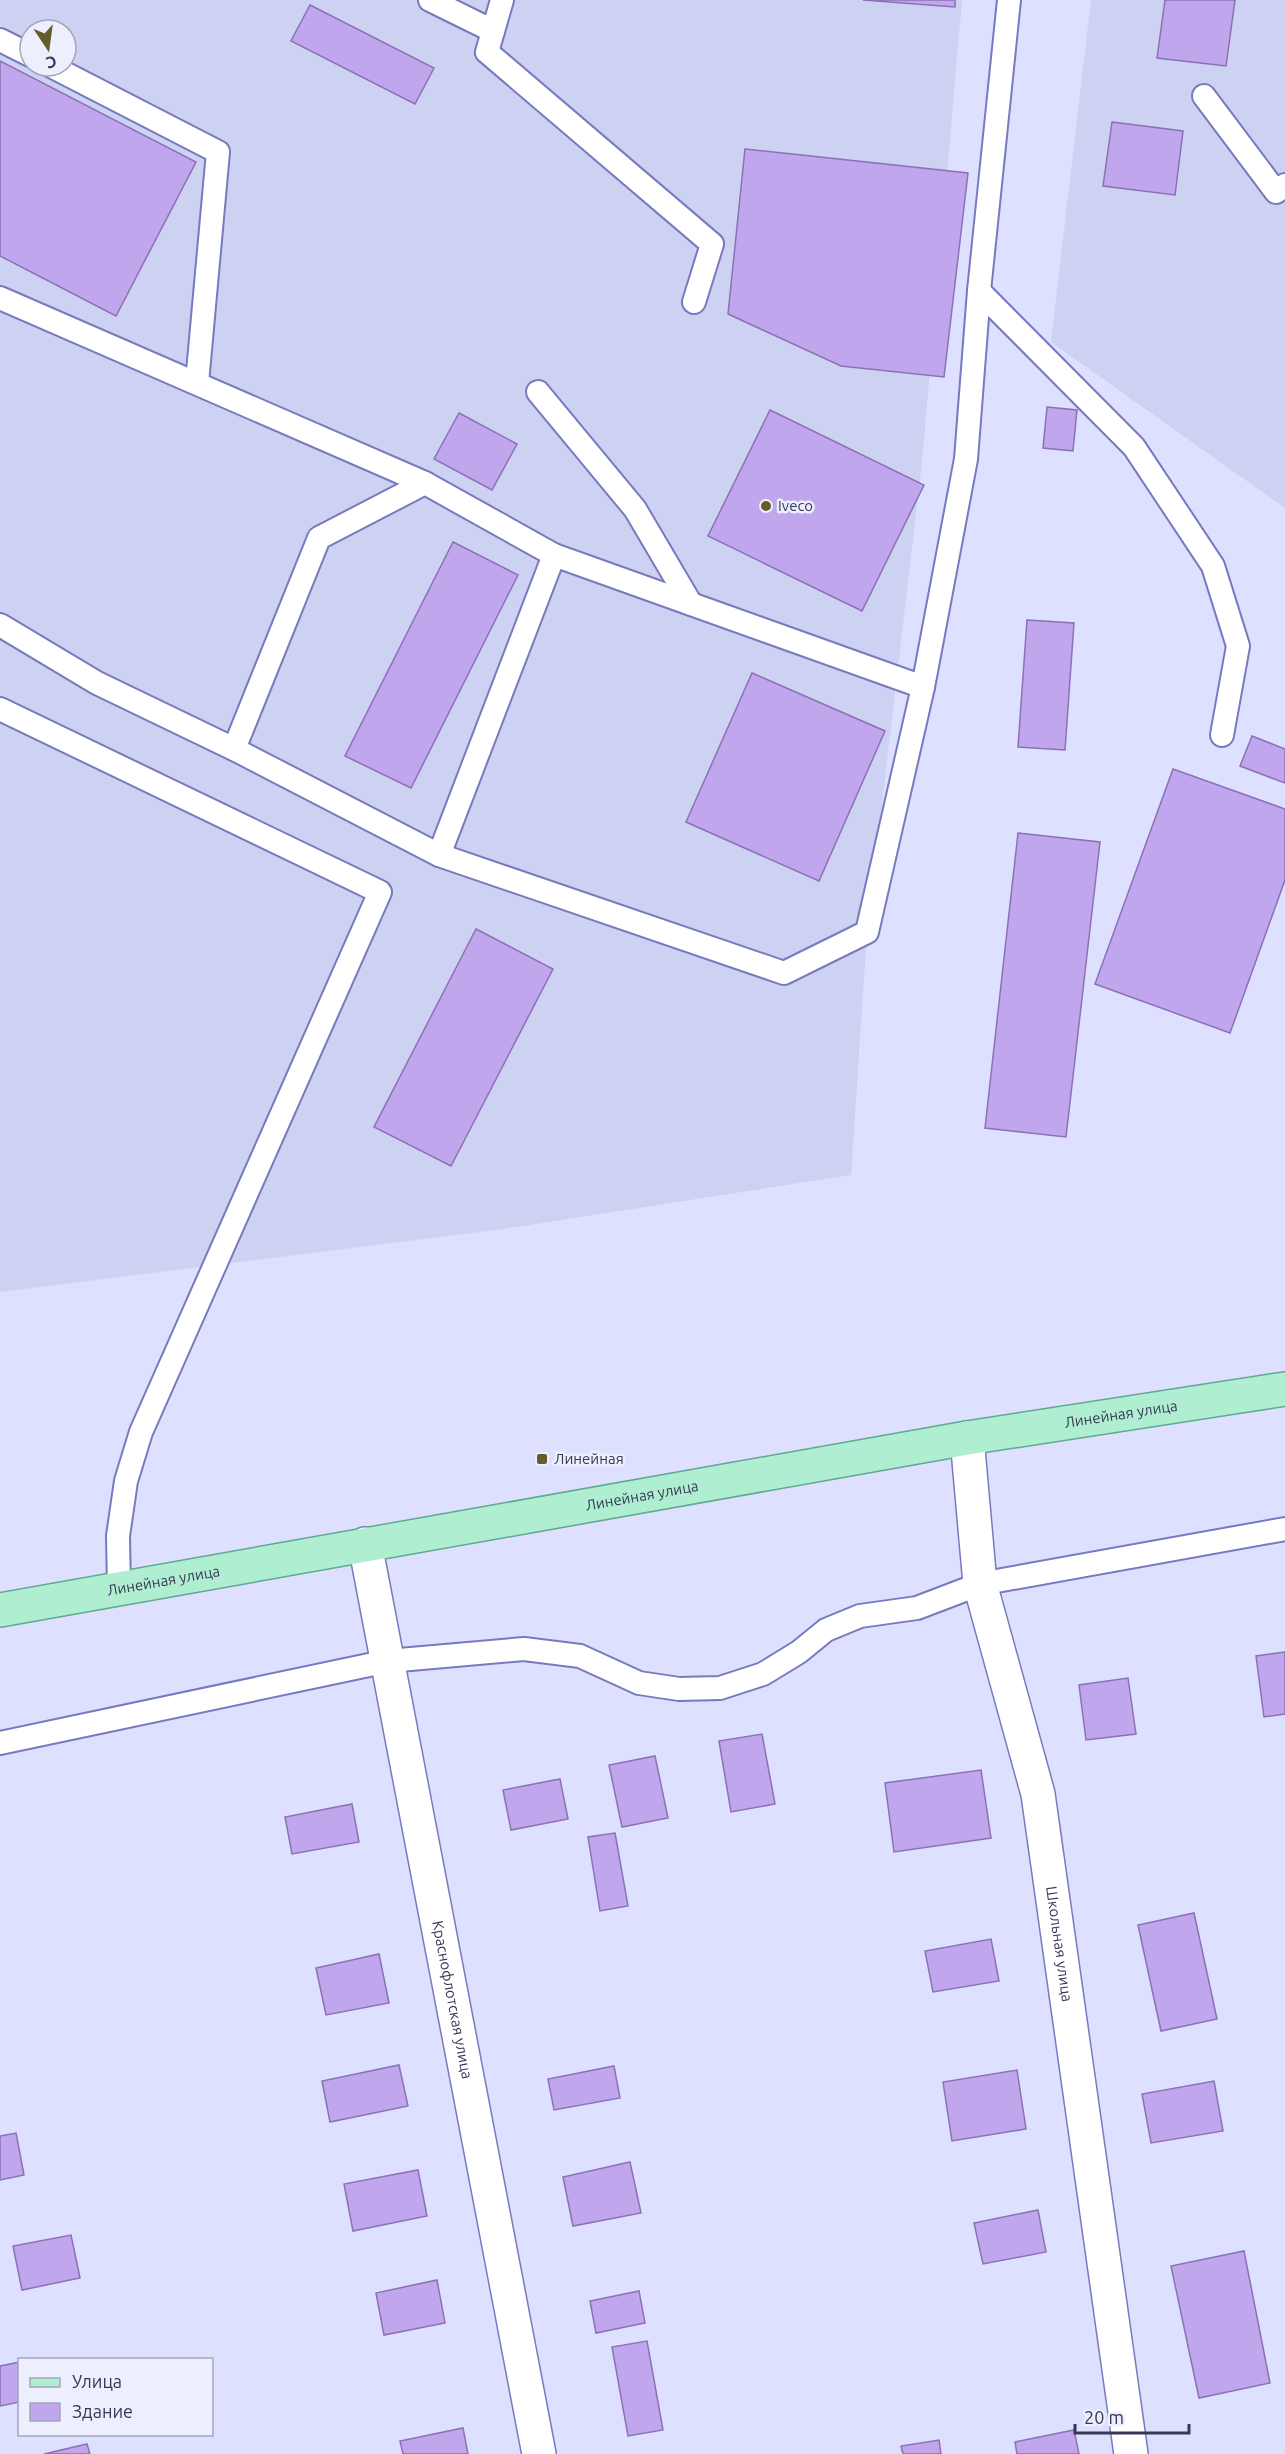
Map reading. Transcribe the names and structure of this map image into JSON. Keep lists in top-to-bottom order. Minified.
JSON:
{"streets":{"main road":["Линейная улица"],"street":["Школьная улица","Краснофлотская улица"]},"crossings":[["Линейная улица","Школьная улица"],["Линейная улица","Краснофлотская улица"]],"places":{"other":["Iveco"],"transit":["Линейная"]},"legend":["Улица","Здание"],"scale_bar":"20 m","north":"bottom"}
